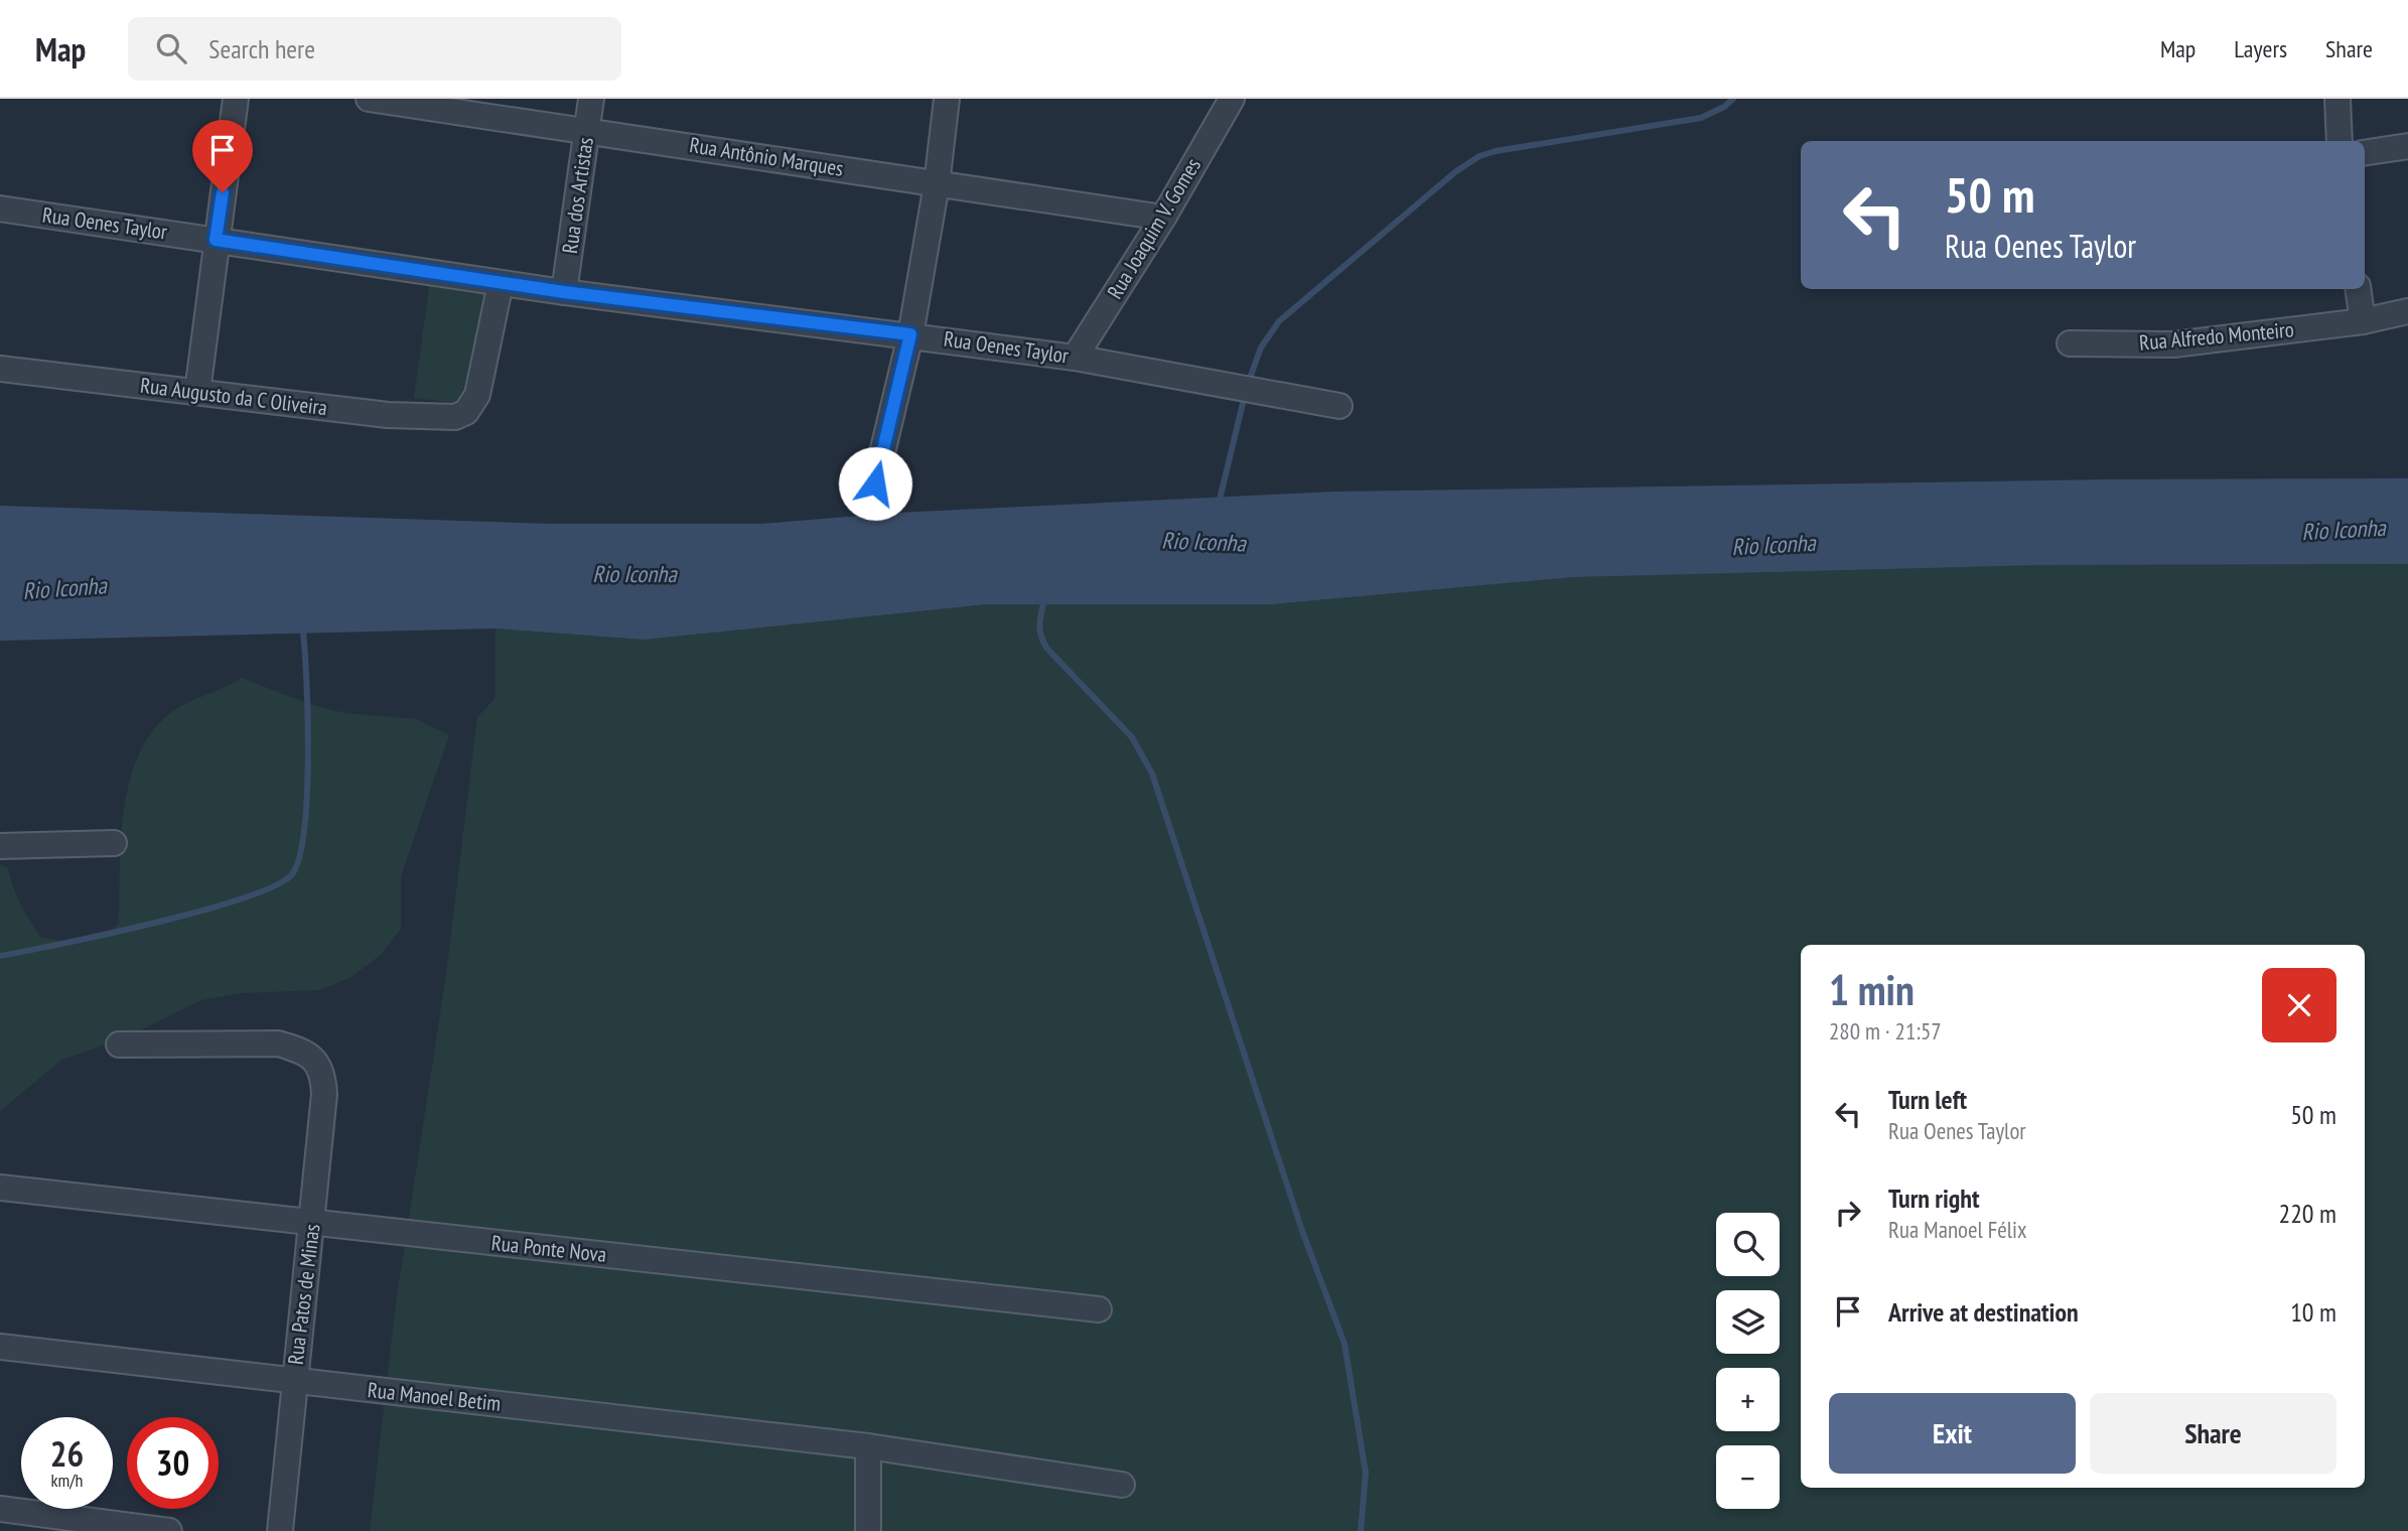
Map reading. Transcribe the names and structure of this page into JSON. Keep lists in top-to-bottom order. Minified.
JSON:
{"streets":{"street":["Rua Antônio Marques","Rua dos Artistas","Rua Oenes Taylor","Rua Joaquim V. Gomes","Rua Alfredo Monteiro","Rua Augusto da C Oliveira","Rua Ponte Nova","Rua Patos de Minas","Rua Manoel Betim"]},"crossings":[["Rua Antônio Marques","Rua dos Artistas"],["Rua Antônio Marques","Rua Joaquim V. Gomes"],["Rua dos Artistas","Rua Oenes Taylor"],["Rua Oenes Taylor","Rua Joaquim V. Gomes"],["Rua Oenes Taylor","Rua Augusto da C Oliveira"],["Rua Ponte Nova","Rua Patos de Minas"],["Rua Patos de Minas","Rua Manoel Betim"]],"water":["Rio Iconha"],"page":{"header":"Map","search":"Search here","nav":["Map","Layers","Share"],"turn":["50 m","Rua Oenes Taylor"],"heading":["1 min","280 m · 21:57"],"list":[{"name":"Turn left","note":"Rua Oenes Taylor","value":"50 m"},{"name":"Turn right","note":"Rua Manoel Félix","value":"220 m"},{"name":"Arrive at destination","value":"10 m"}],"map_buttons":["+","−"],"buttons":["Exit","Share"],"speed":"26 km/h","limit":"30"}}
